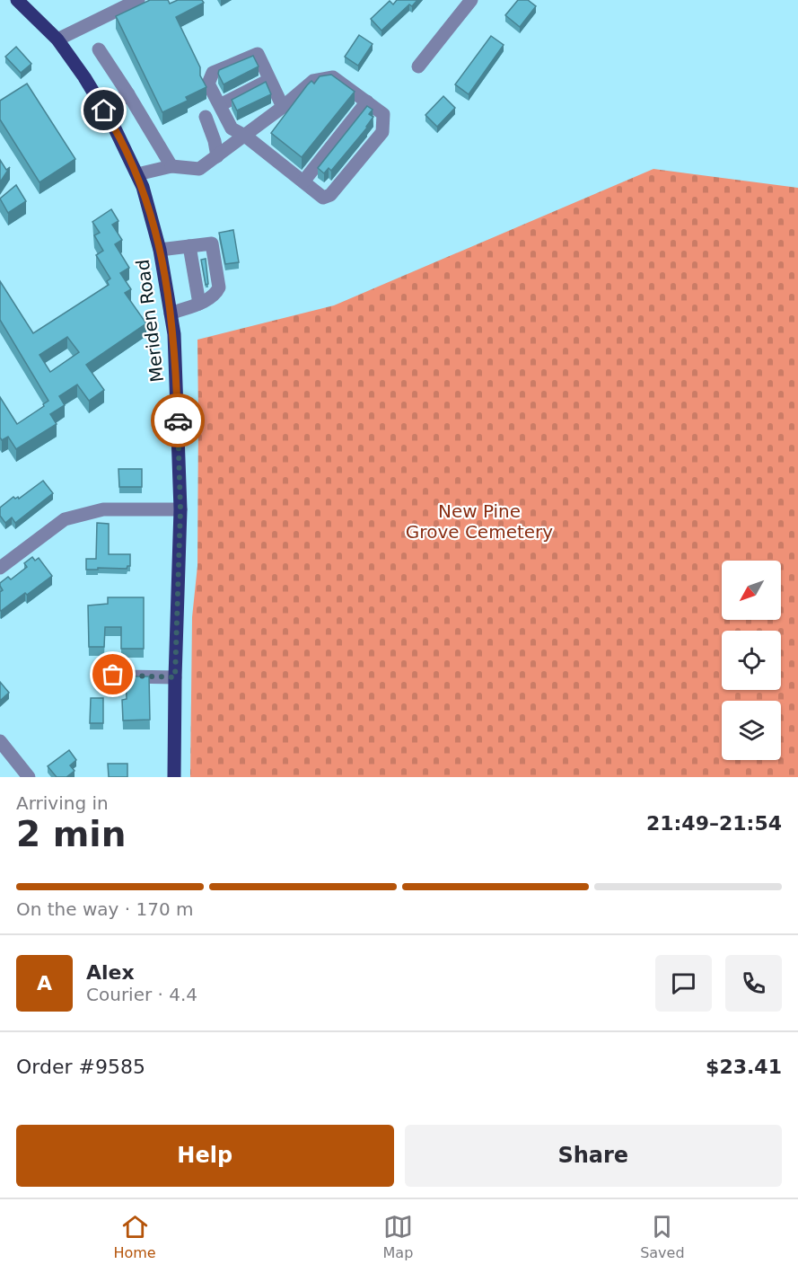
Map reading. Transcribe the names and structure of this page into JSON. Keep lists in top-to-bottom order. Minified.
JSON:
{"streets":{"main road":["Meriden Road"]},"parks":["New Pine Grove Cemetery"],"north":"bottom left","page":{"heading":["2 min","Arriving in","21:49–21:54"],"panel":["Alex","Courier · 4.4","Order #9585","$23.41"],"bar":"On the way · 170 m","round":"A","buttons":["Help","Share"],"tabs":["Home","Map","Saved"]}}
